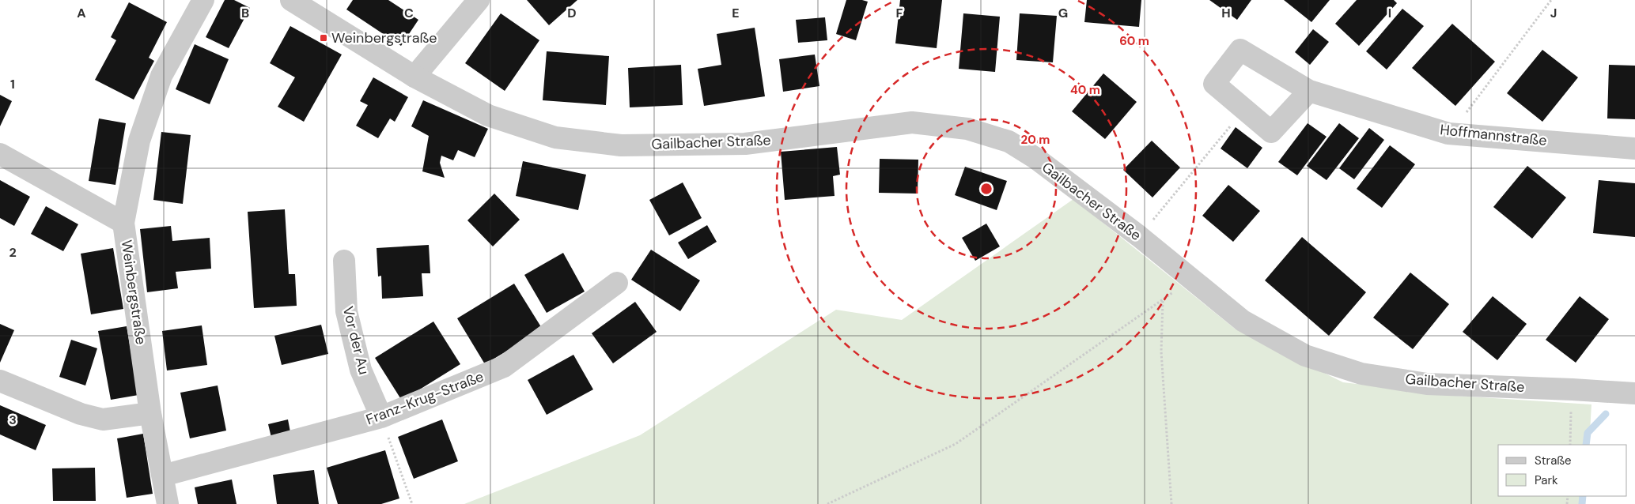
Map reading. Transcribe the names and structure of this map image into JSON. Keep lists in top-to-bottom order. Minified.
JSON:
{"streets":{"street":["Hoffmannstraße","Gailbacher Straße","Weinbergstraße","Vor der Au","Franz-Krug-Straße"]},"crossings":[["Weinbergstraße","Franz-Krug-Straße"],["Vor der Au","Franz-Krug-Straße"]],"places":{"transit":["Weinbergstraße"]},"legend":["Straße","Park"],"grid":{"columns":["A","B","C","D","E","F","G","H","I","J"],"rows":["1","2","3"]},"rings":["60 m","40 m","20 m"]}
